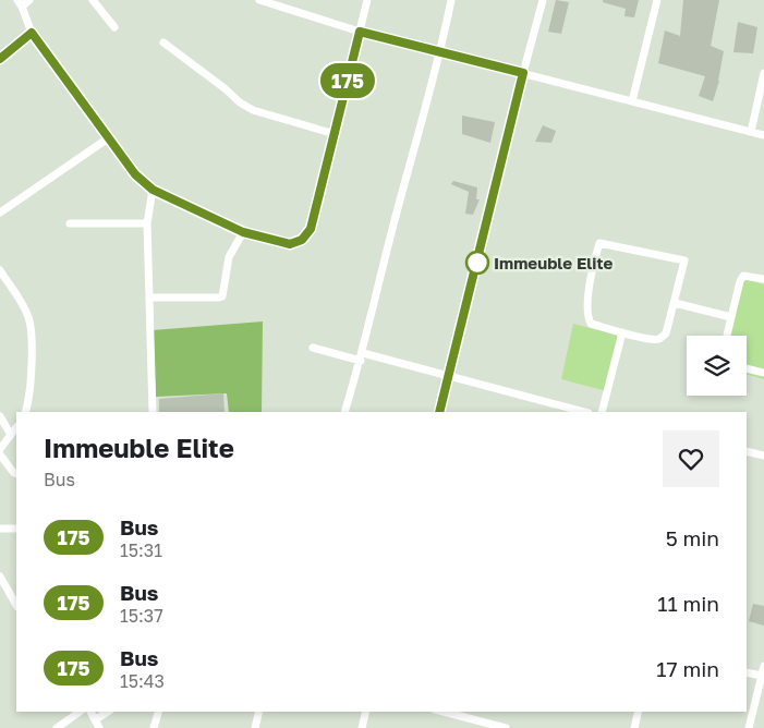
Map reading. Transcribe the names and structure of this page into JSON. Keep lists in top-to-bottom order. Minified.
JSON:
{"places":["Immeuble Elite"],"lines":["bus line 175"],"page":{"on_map":"175","heading":["Immeuble Elite","Bus"],"list":[{"mark":"175","name":"Bus","note":"15:31","value":"5 min"},{"mark":"175","name":"Bus","note":"15:37","value":"11 min"},{"mark":"175","name":"Bus","note":"15:43","value":"17 min"}]}}
